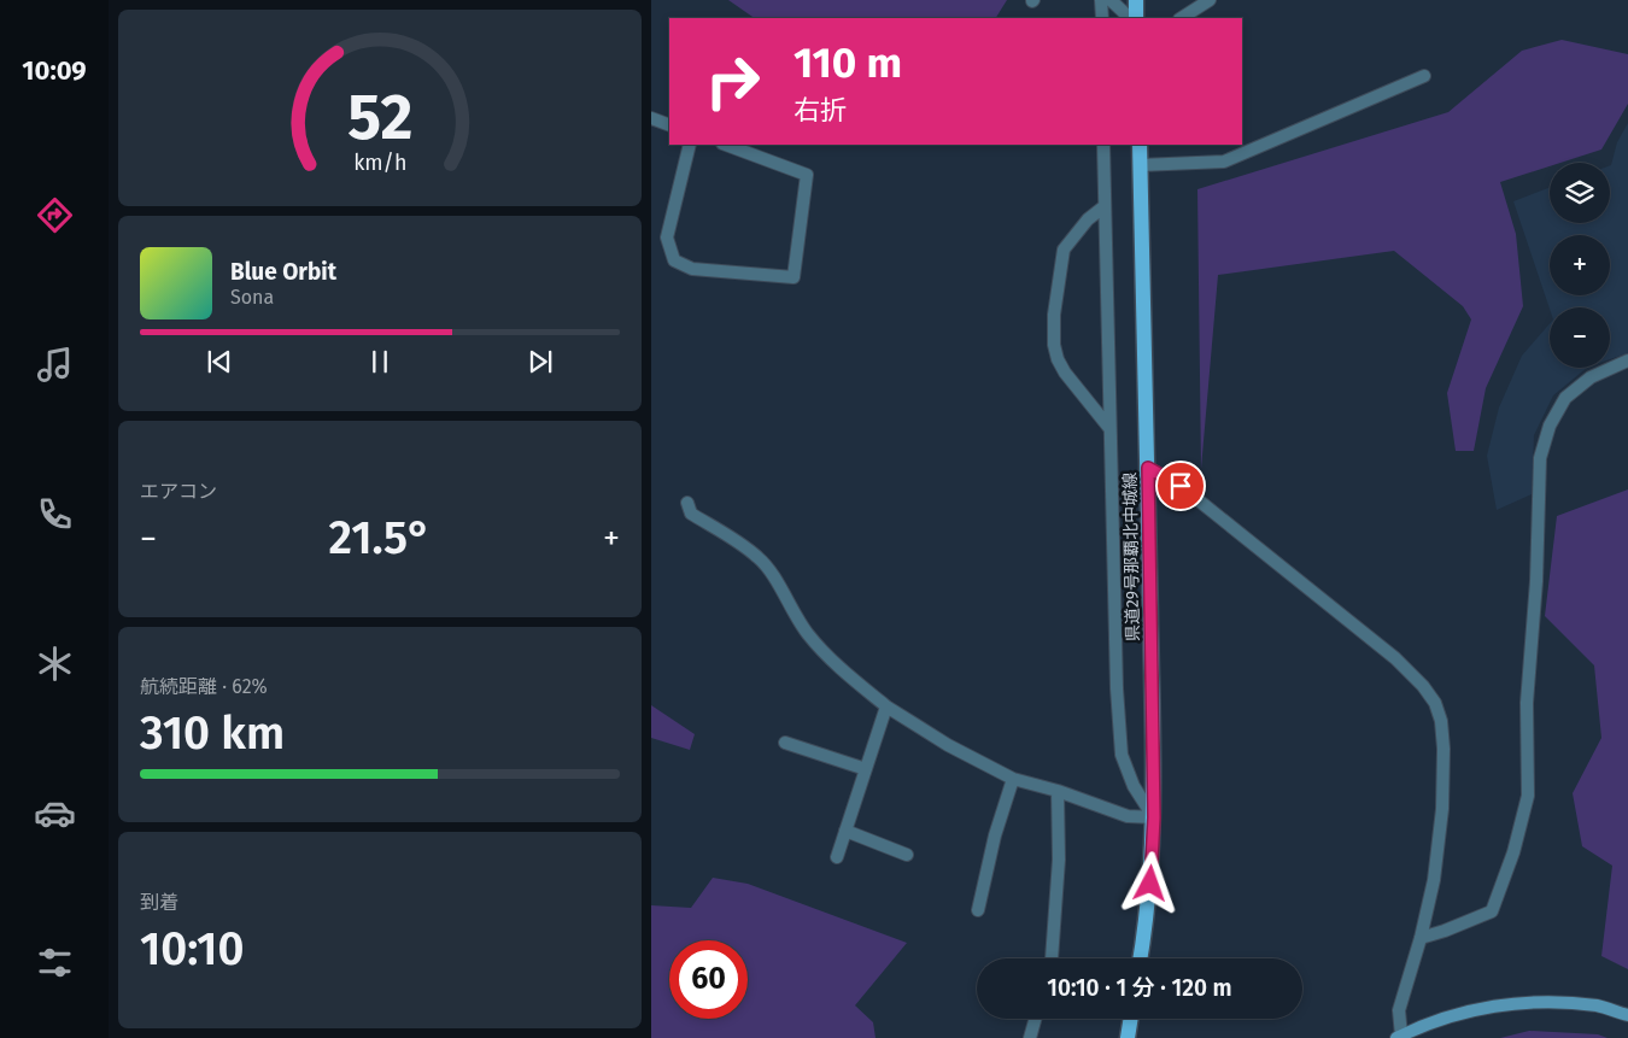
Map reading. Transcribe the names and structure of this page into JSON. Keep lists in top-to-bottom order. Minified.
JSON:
{"streets":{"main road":["県道29号那覇北中城線"]},"page":{"tabs":"10:09","turn":["110 m","右折"],"map_buttons":["+","−"],"song":["Blue Orbit","Sona"],"tile":["エアコン",["航続距離 · 62%","310 km"],["到着","10:10"]],"heat":["−","21.5°","+"],"limit":"60","trip":"10:10 · 1 分 · 120 m","gauge":["52","km/h"]}}
